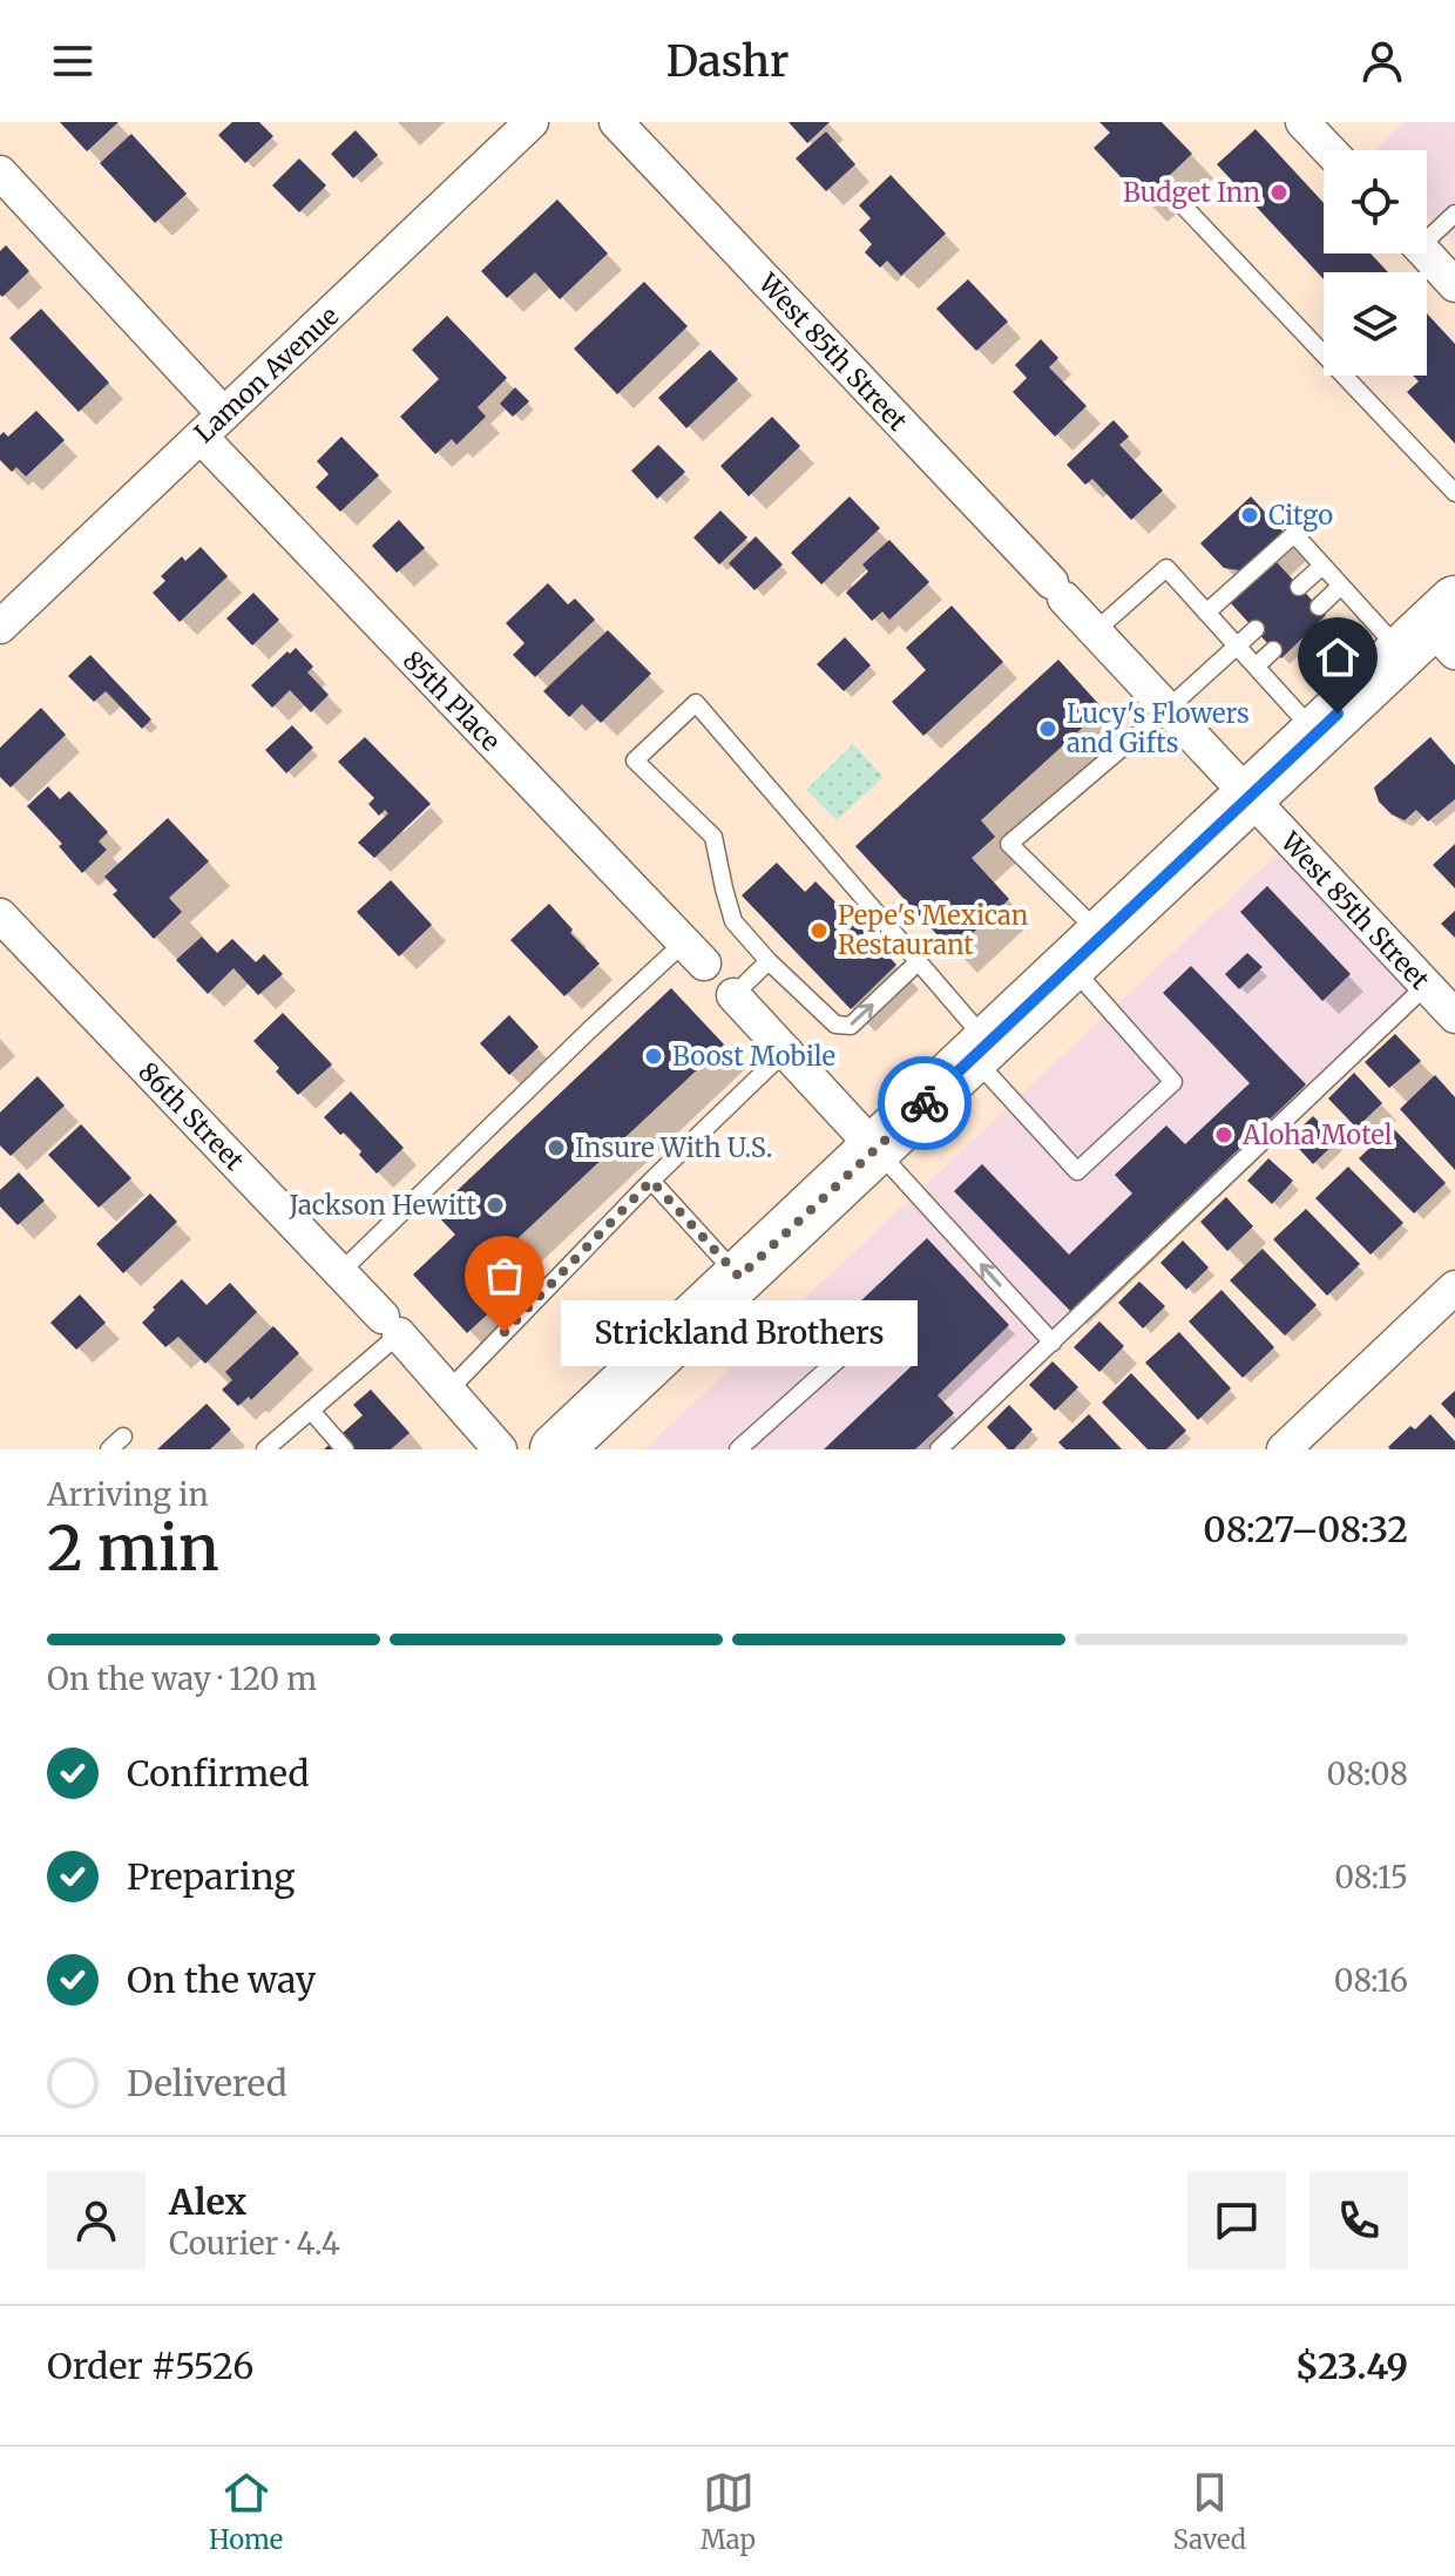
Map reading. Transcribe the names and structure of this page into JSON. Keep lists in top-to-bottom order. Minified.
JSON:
{"streets":{"street":["West 85th Street","Lamon Avenue","85th Place","86th Street"]},"crossings":[["Lamon Avenue","85th Place"]],"places":["Budget Inn","Citgo","Lucy's Flowers and Gifts","Pepe's Mexican Restaurant","Boost Mobile","Aloha Motel","Insure With U.S.","Jackson Hewitt","Strickland Brothers"],"page":{"header":"Dashr","bubble":"Strickland Brothers","heading":["2 min","Arriving in","08:27–08:32"],"panel":["Alex","Courier · 4.4","Order #5526","$23.49"],"bar":"On the way · 120 m","list":[["Confirmed","08:08"],["Preparing","08:15"],["On the way","08:16"],"Delivered"],"tabs":["Home","Map","Saved"]}}
